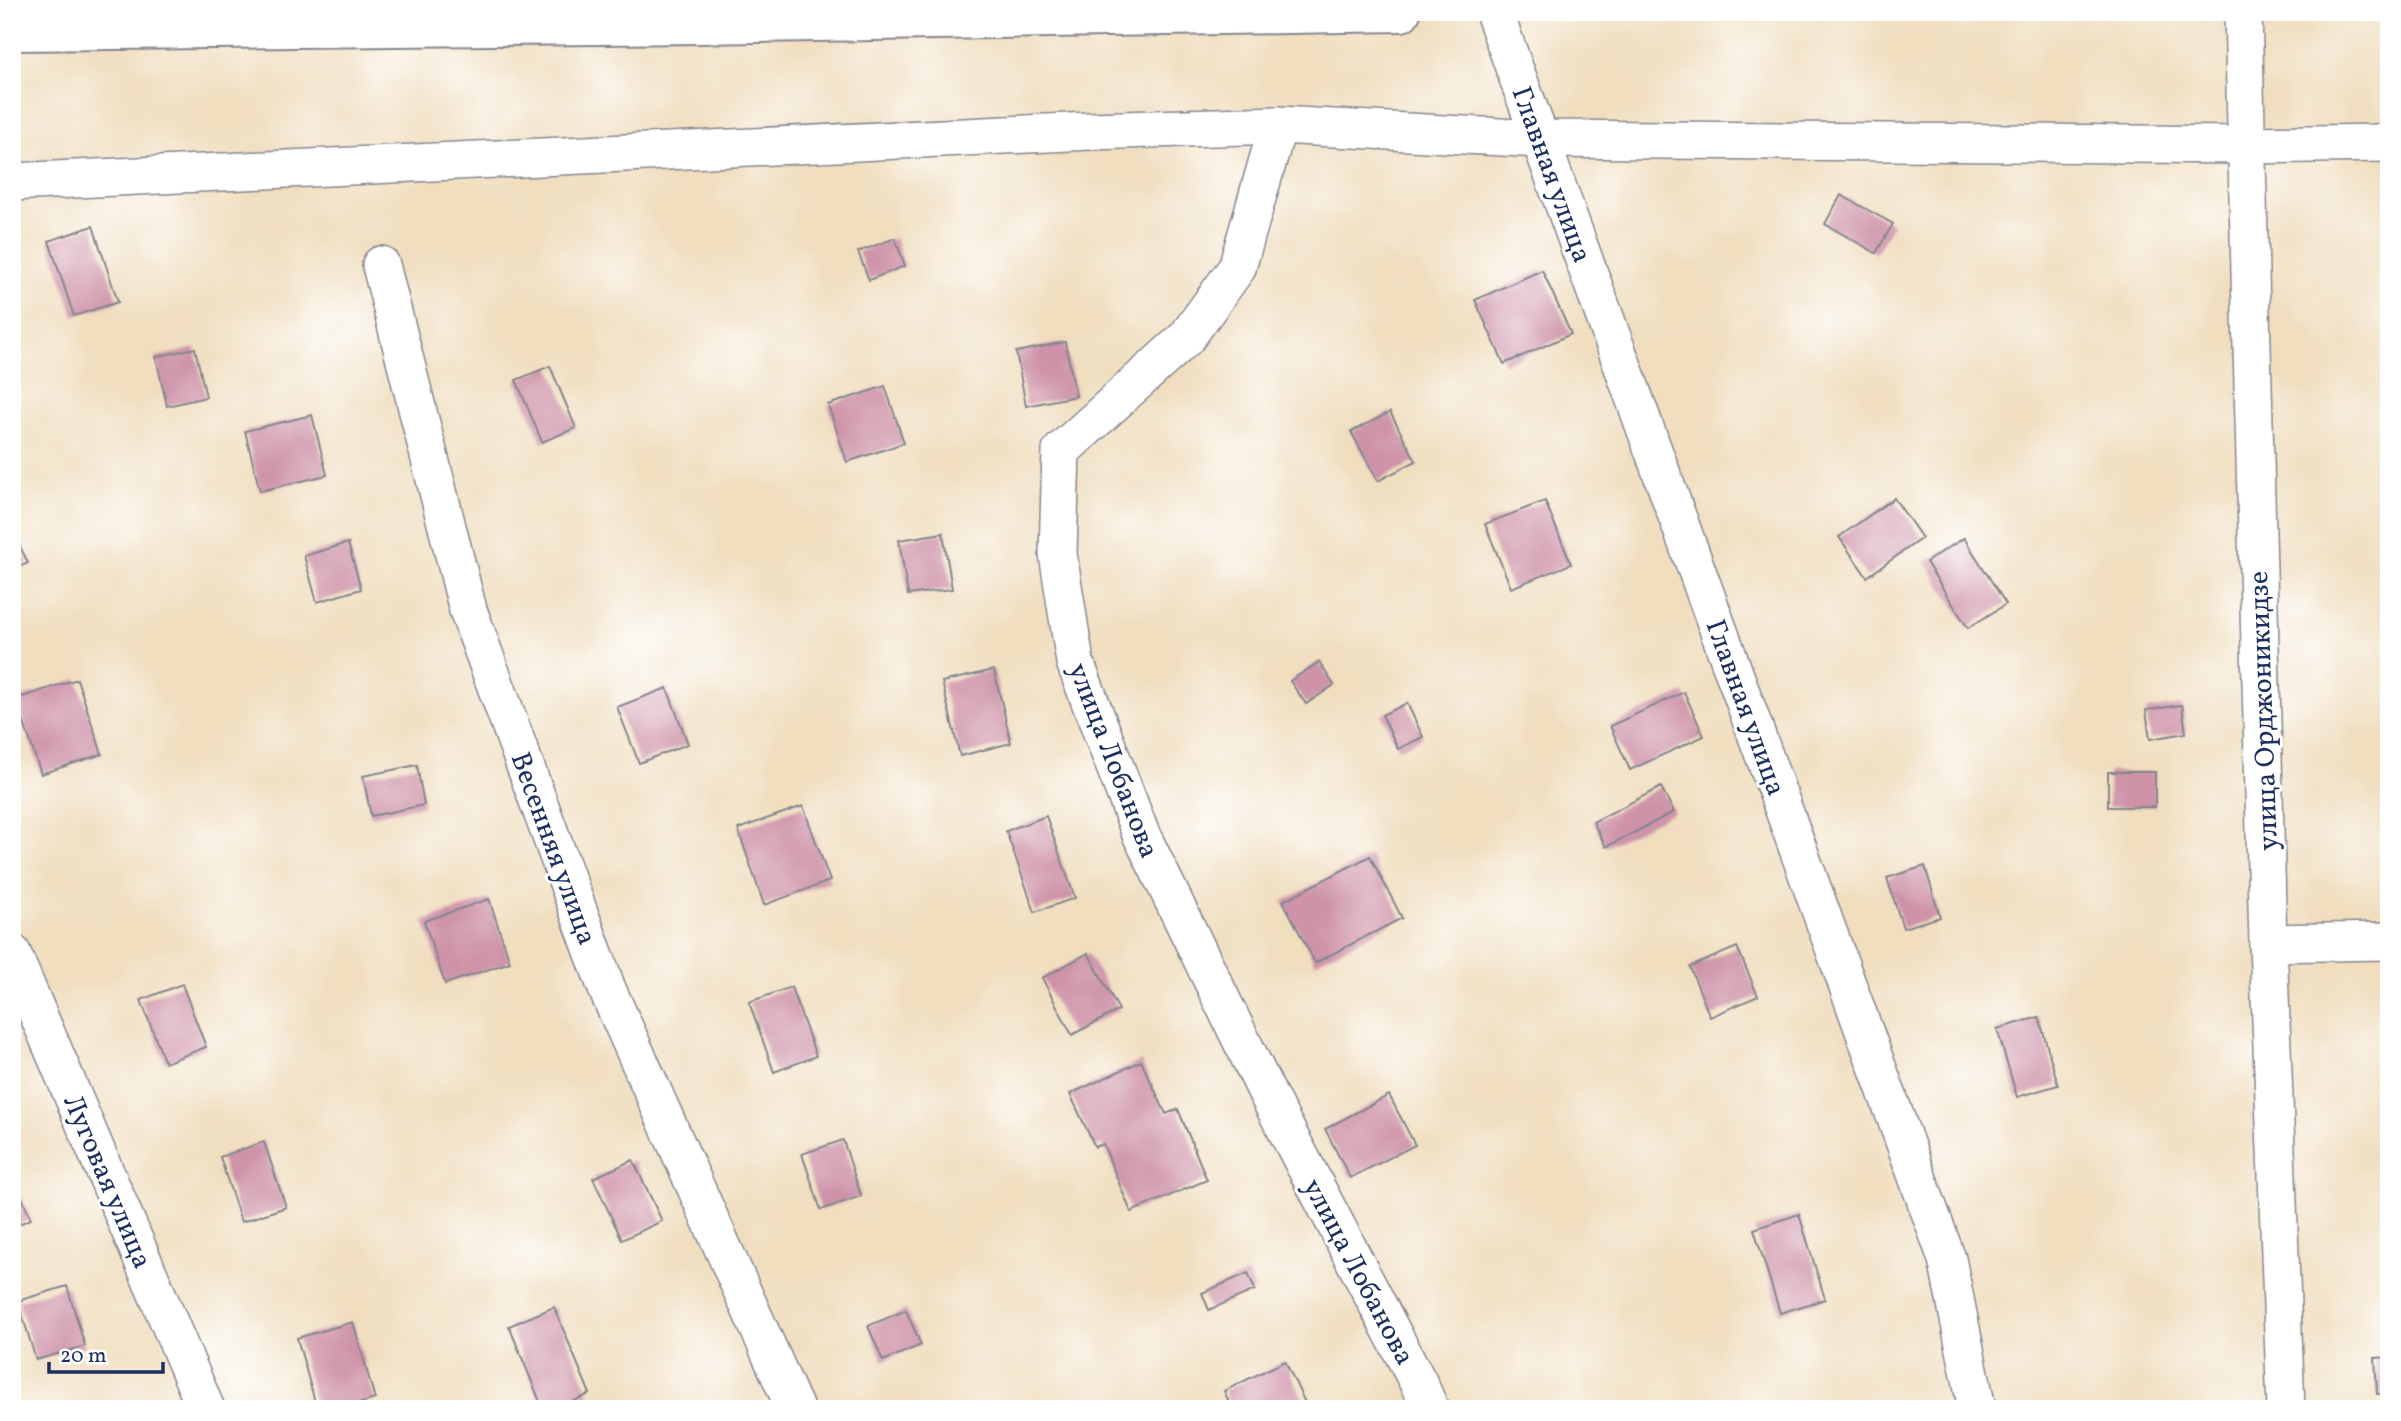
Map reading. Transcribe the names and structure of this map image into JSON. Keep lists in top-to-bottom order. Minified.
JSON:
{"streets":{"street":["Главная улица","улица Орджоникидзе","улица Лобанова","Весенняя улица","Луговая улица"]},"scale_bar":"20 m"}
